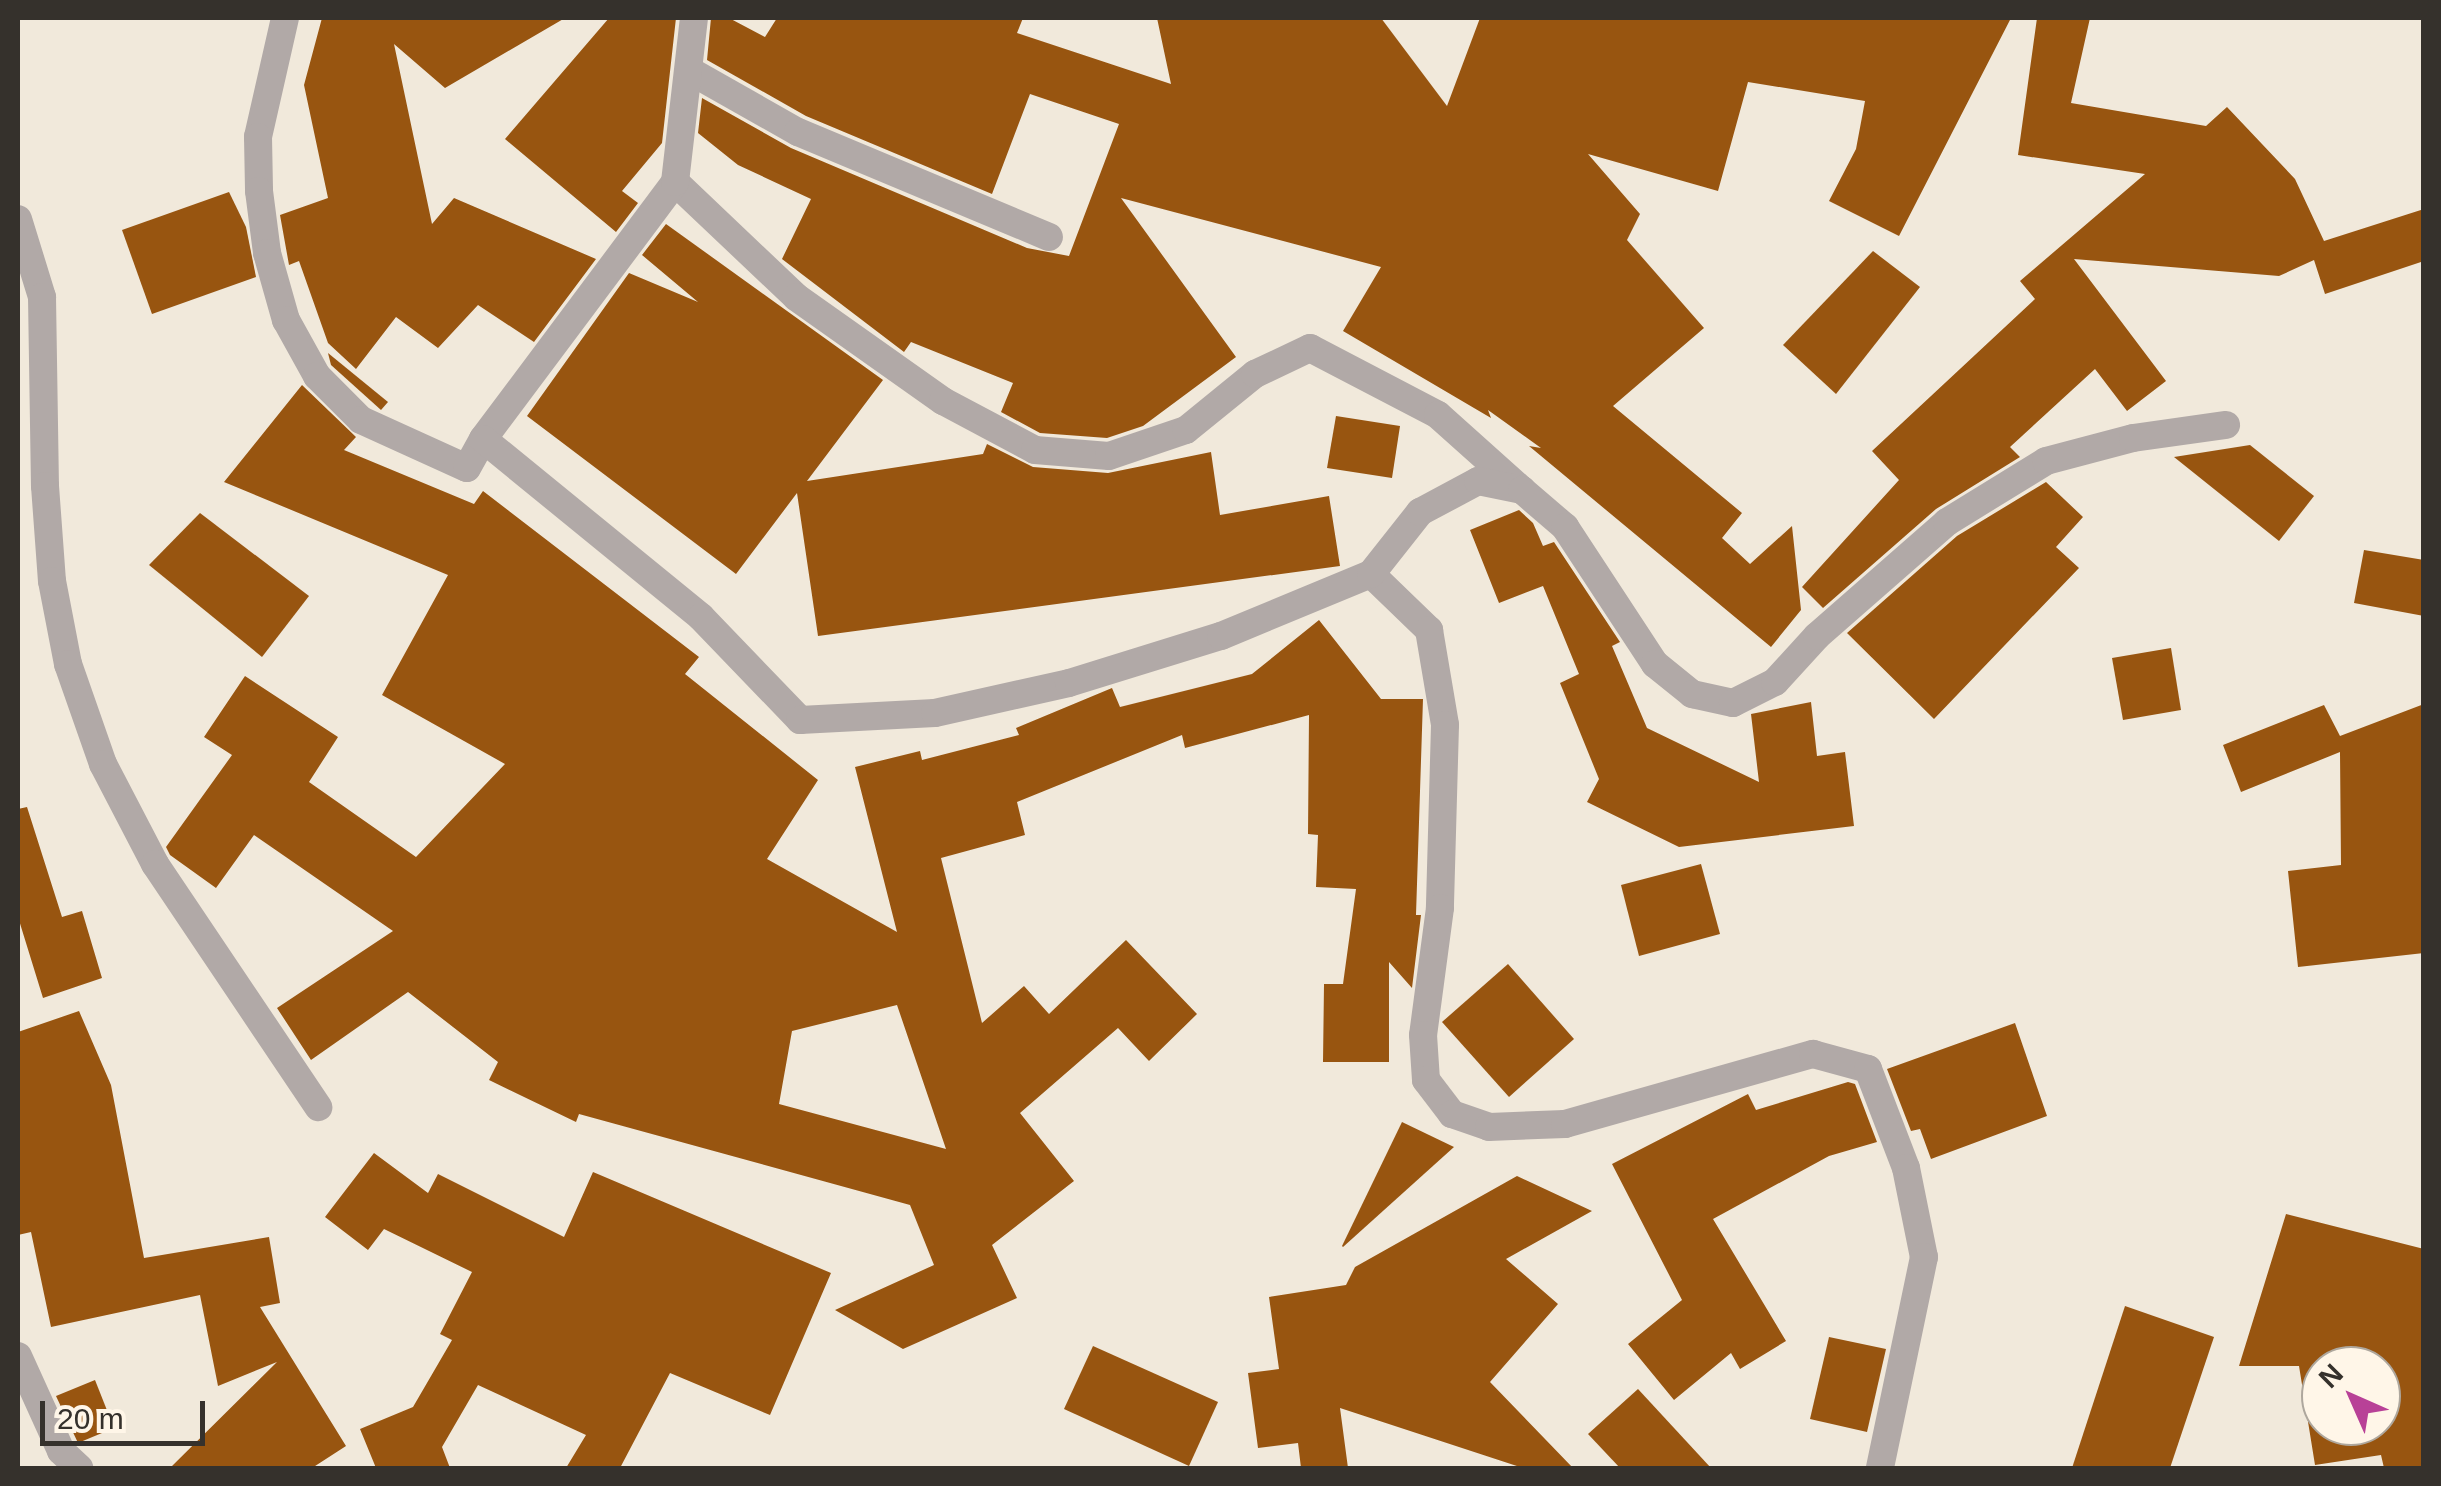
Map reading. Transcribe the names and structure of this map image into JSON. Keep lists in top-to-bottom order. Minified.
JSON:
{"scale_bar":"20 m","north":"top left"}
